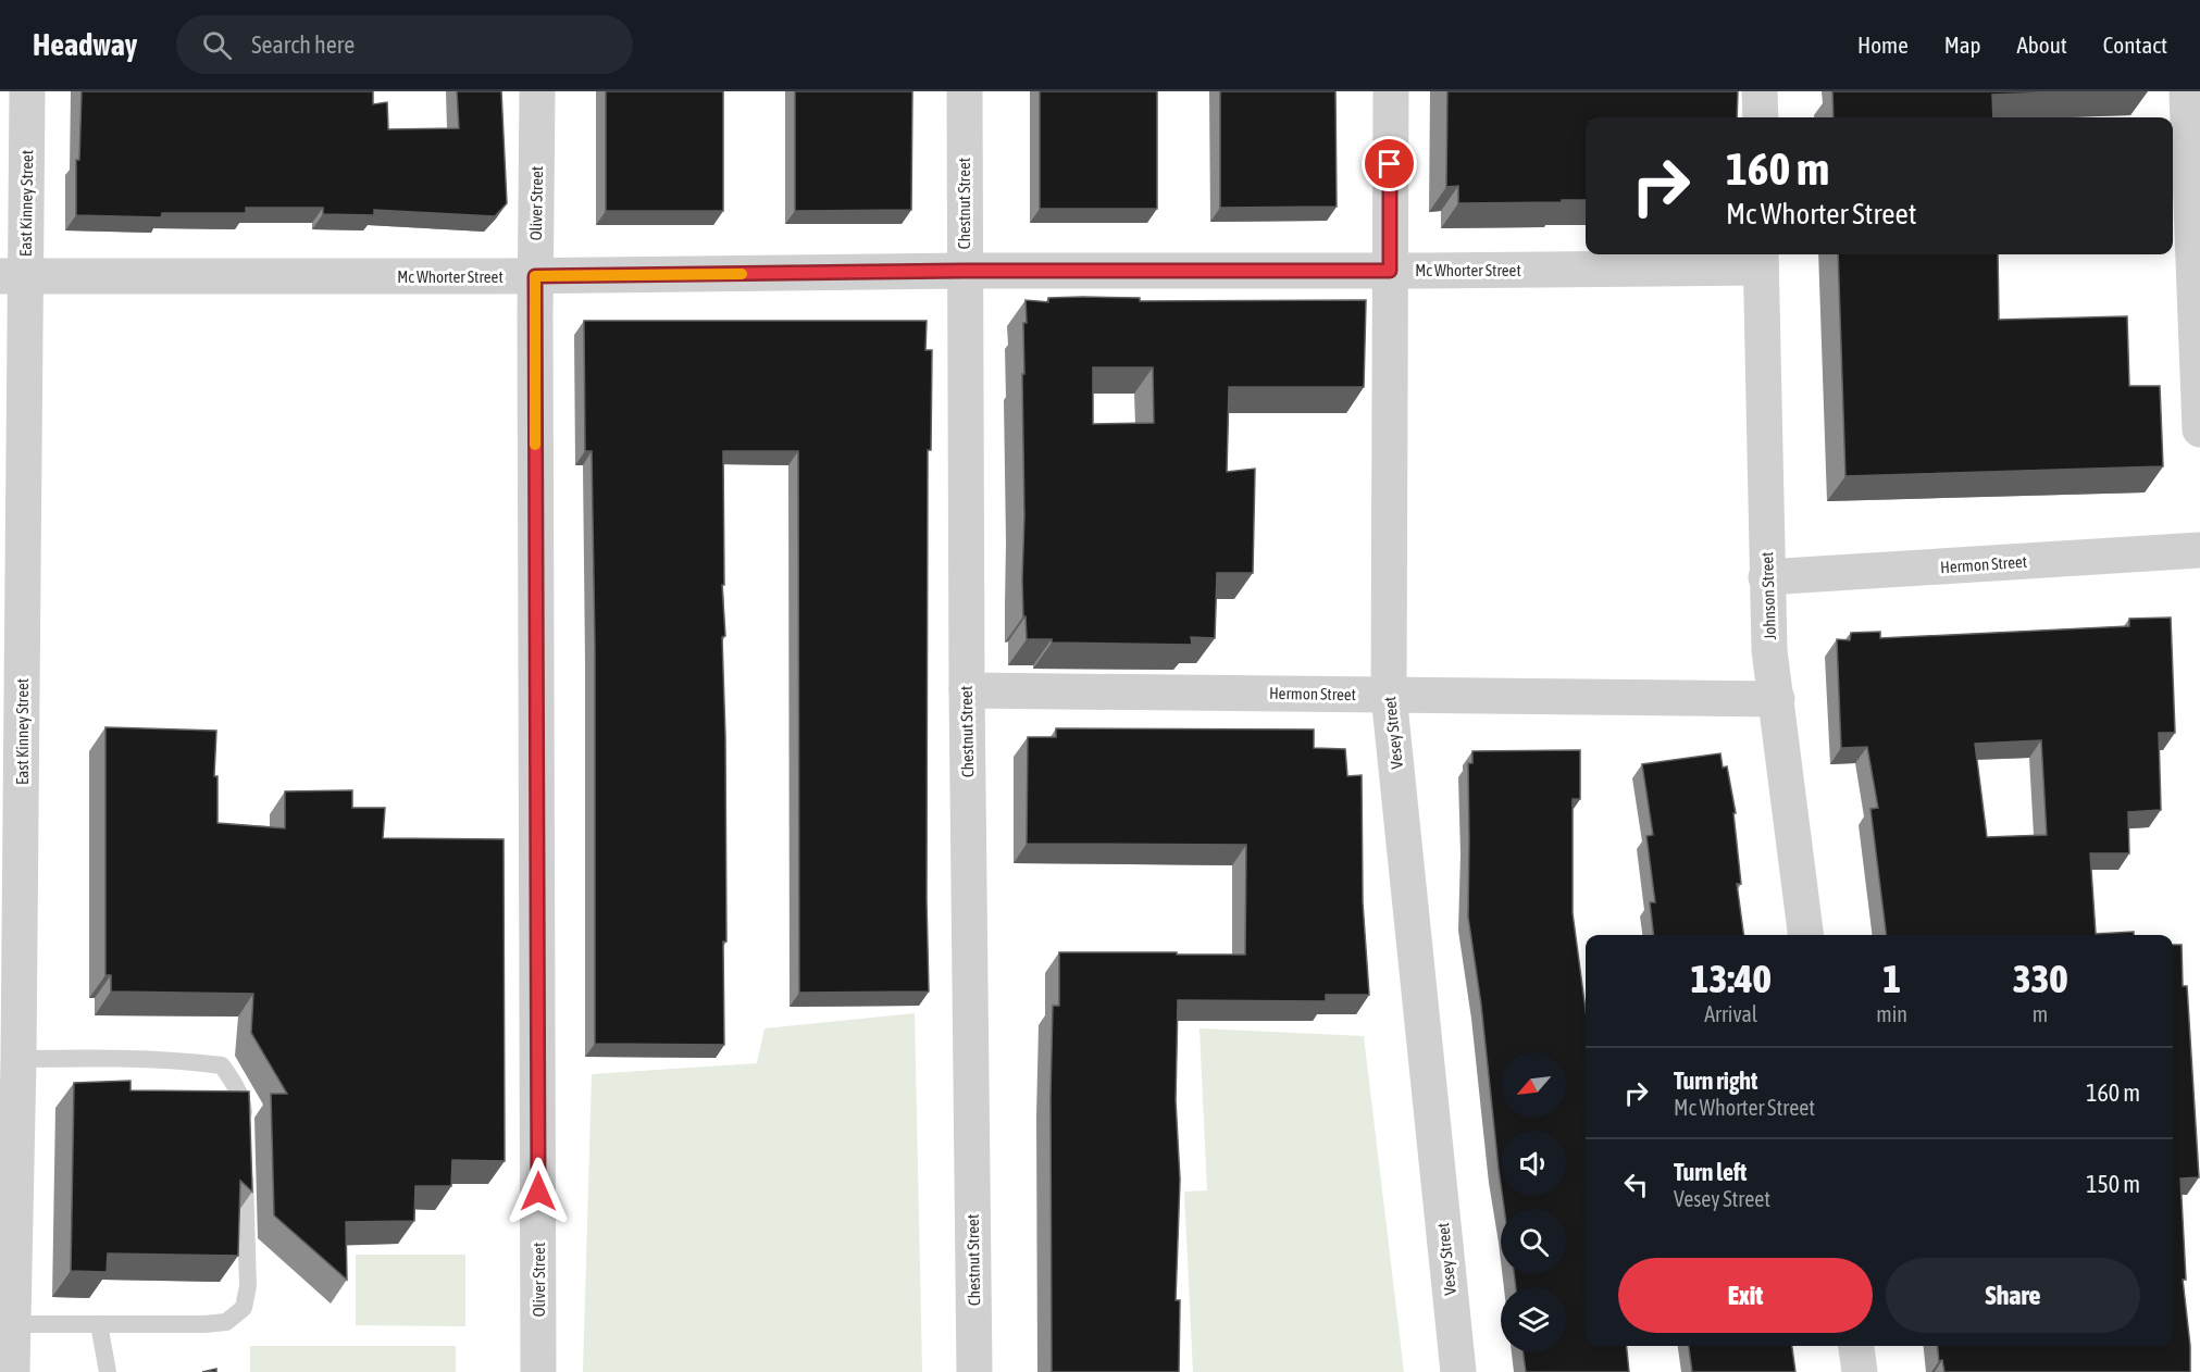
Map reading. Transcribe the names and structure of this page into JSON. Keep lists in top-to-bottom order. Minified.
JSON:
{"streets":{"street":["East Kinney Street","Oliver Street","Chestnut Street","Mc Whorter Street","Hermon Street","Johnson Street","Vesey Street"]},"crossings":[["East Kinney Street","Mc Whorter Street"],["Oliver Street","Mc Whorter Street"],["Chestnut Street","Mc Whorter Street"],["Chestnut Street","Hermon Street"],["Mc Whorter Street","Johnson Street"],["Mc Whorter Street","Vesey Street"],["Hermon Street","Johnson Street"],["Hermon Street","Vesey Street"]],"north":"bottom left","page":{"header":"Headway","search":"Search here","nav":["Home","Map","About","Contact"],"turn":["160 m","Mc Whorter Street"],"eta":["13:40","Arrival","1","min","330","m"],"list":[{"name":"Turn right","note":"Mc Whorter Street","value":"160 m"},{"name":"Turn left","note":"Vesey Street","value":"150 m"}],"buttons":["Exit","Share"]}}
